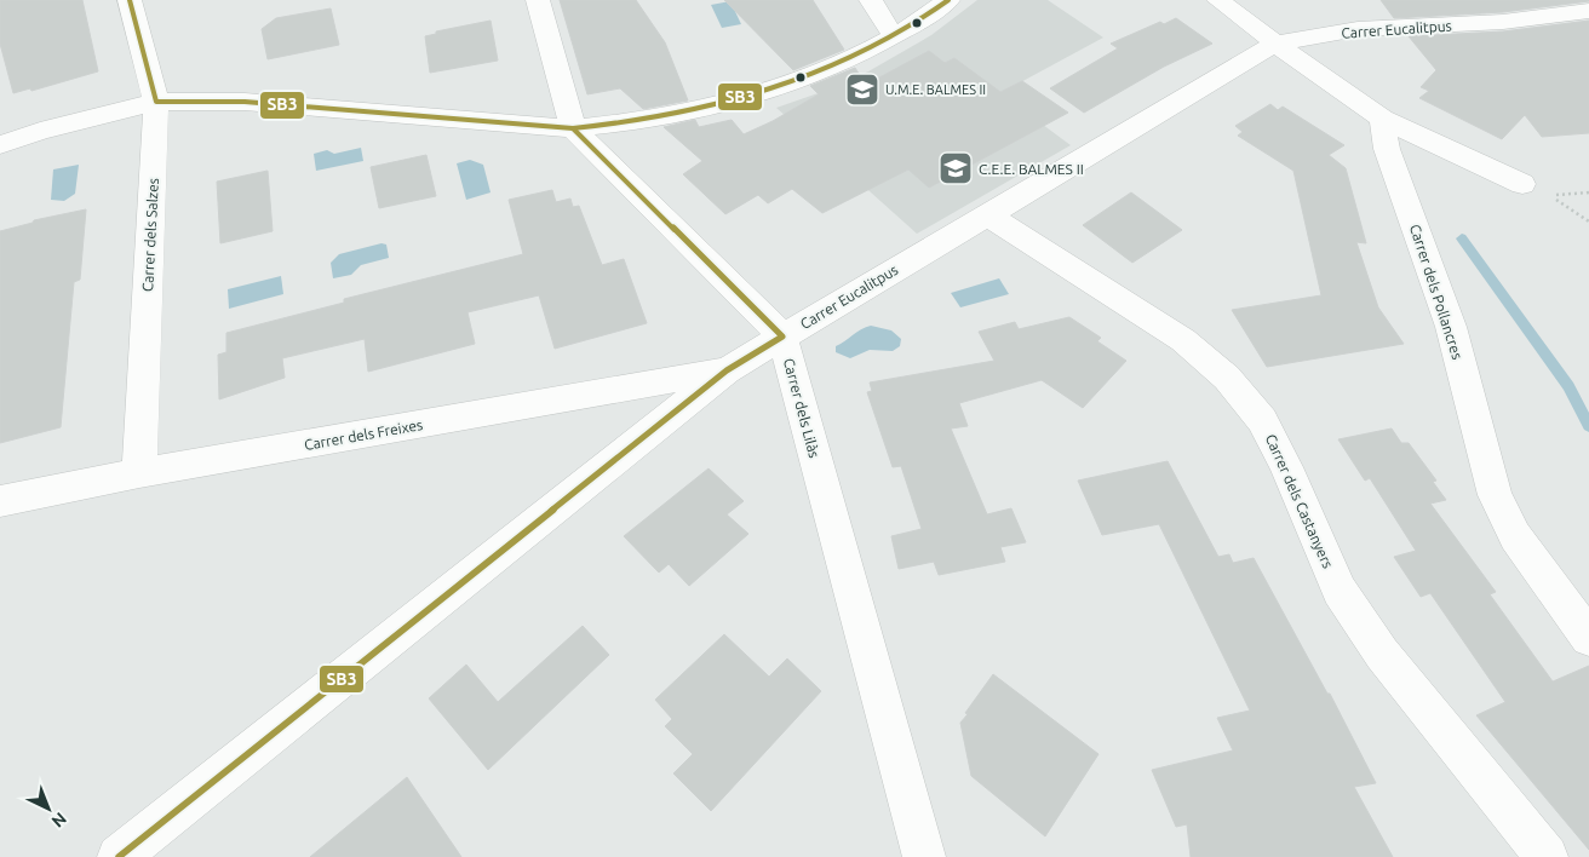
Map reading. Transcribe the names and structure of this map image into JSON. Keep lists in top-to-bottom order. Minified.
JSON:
{"streets":{"street":["Carrer Eucalitpus","Carrer dels Salzes","Carrer dels Pollancres","Carrer dels Lilàs","Carrer dels Freixes","Carrer dels Castanyers"]},"crossings":[["Carrer Eucalitpus","Carrer dels Lilàs"],["Carrer Eucalitpus","Carrer dels Freixes"],["Carrer Eucalitpus","Carrer dels Castanyers"],["Carrer dels Salzes","Carrer dels Freixes"]],"places":{"school or university":["U.M.E. BALMES II","C.E.E. BALMES II"]},"lines":["transit line SB3"],"north":"bottom right"}
